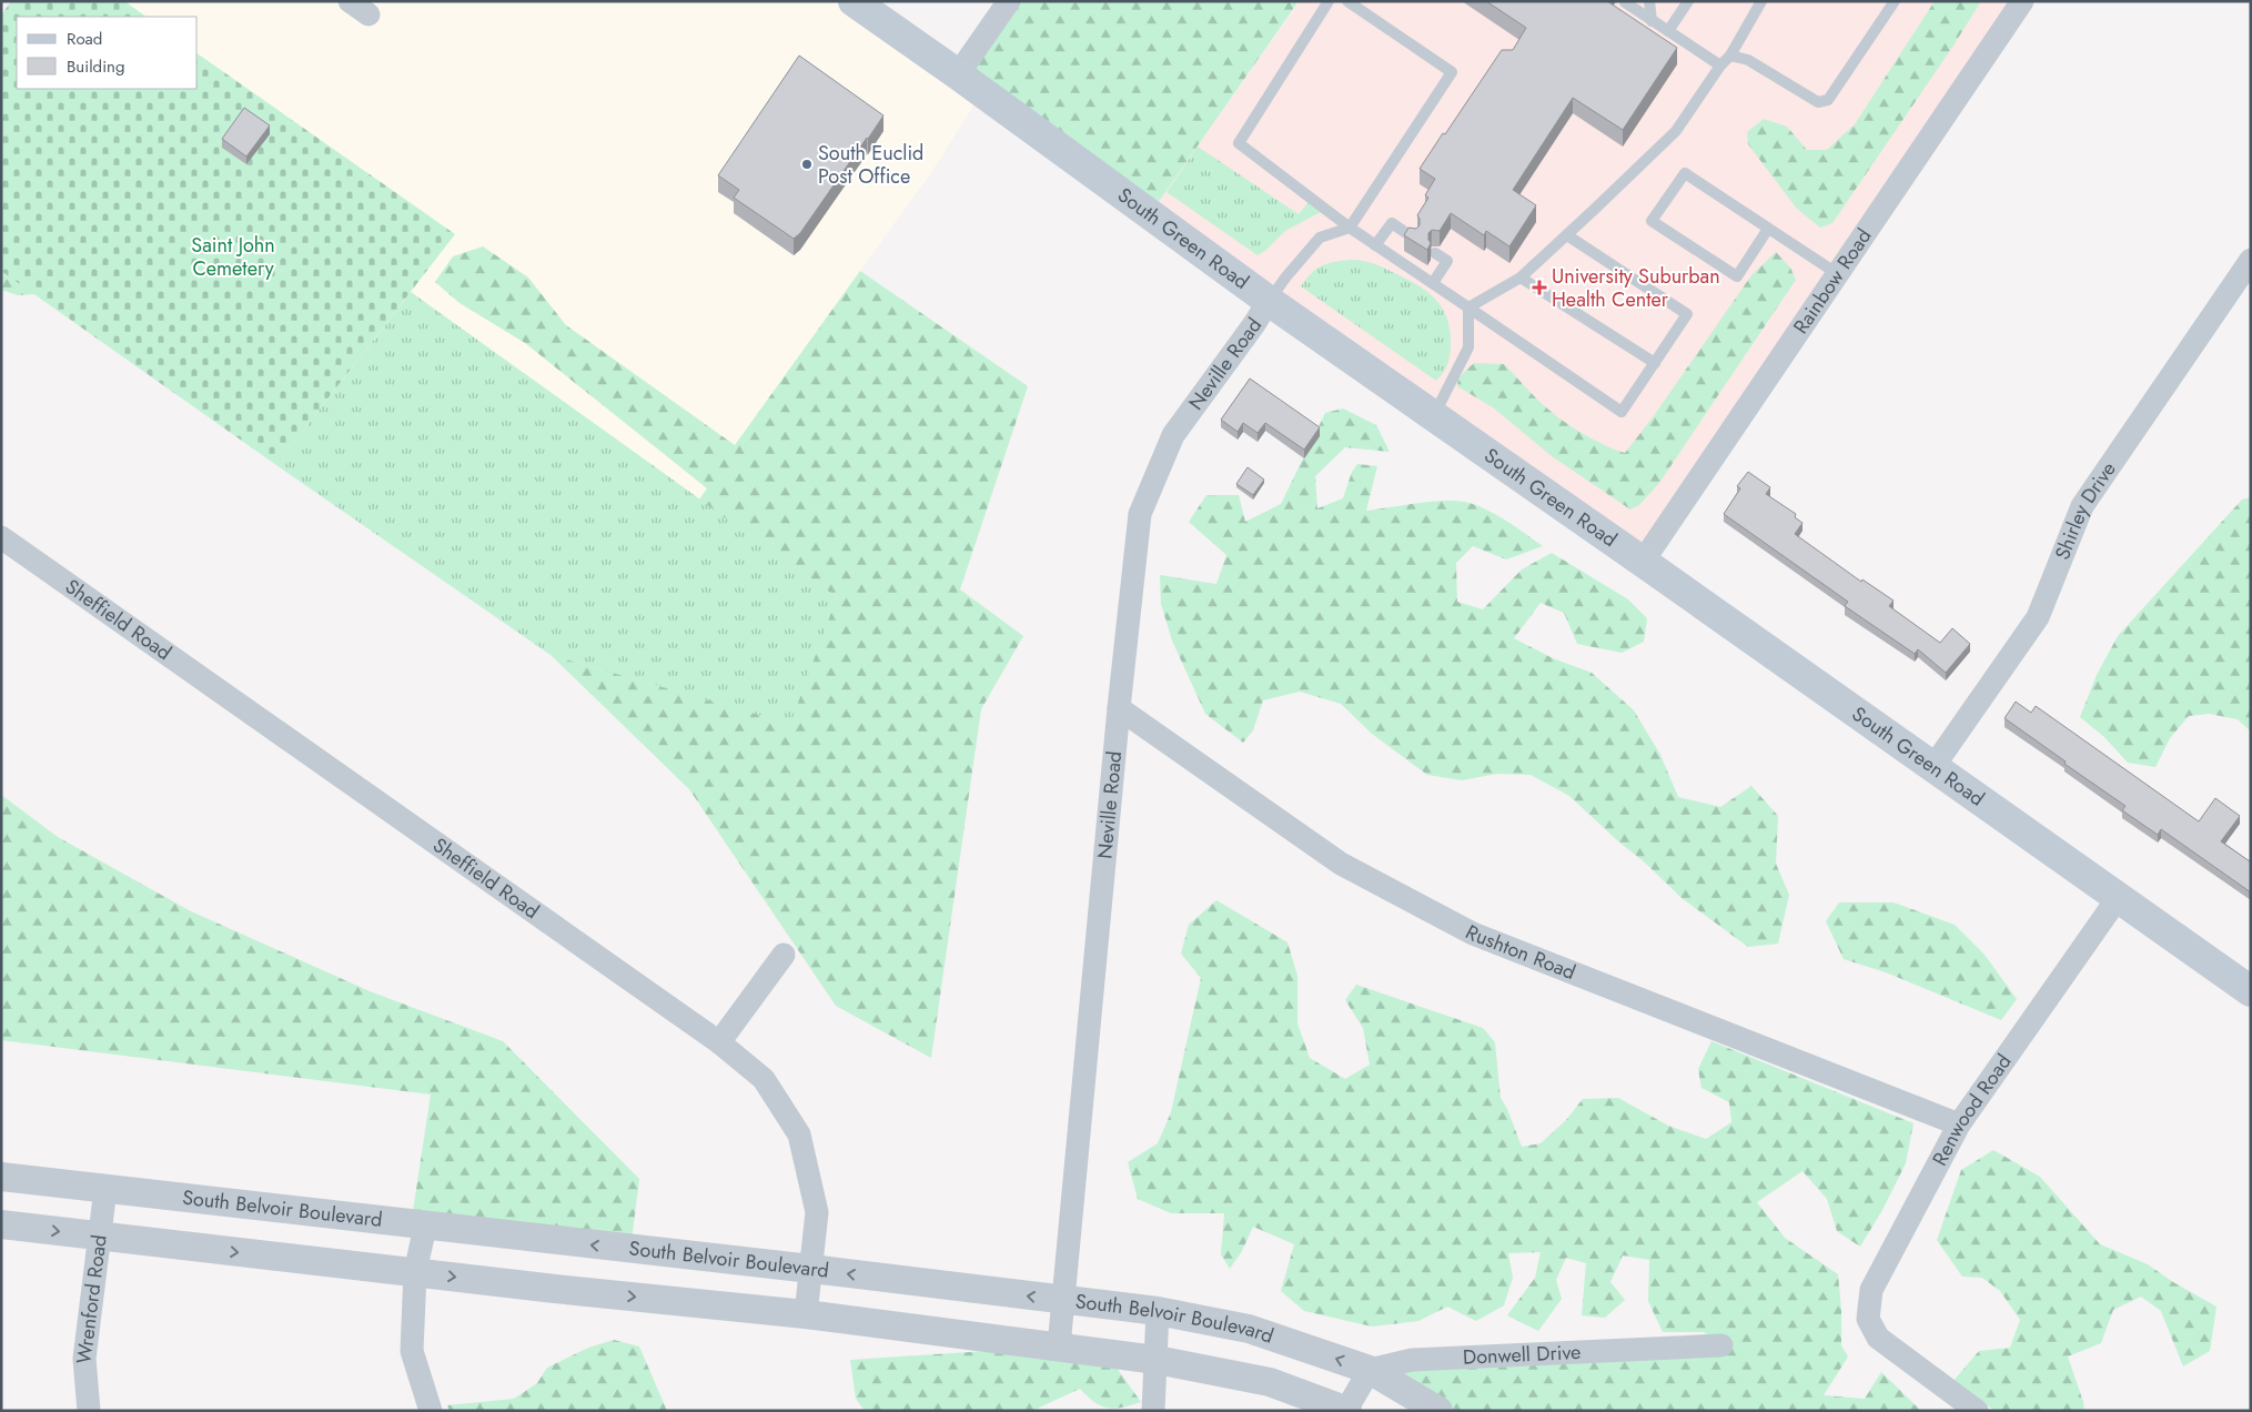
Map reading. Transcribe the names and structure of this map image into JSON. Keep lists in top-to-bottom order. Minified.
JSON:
{"streets":{"main road":["South Green Road"],"street":["Rainbow Road","Neville Road","Shirley Drive","Sheffield Road","Rushton Road","Renwood Road","South Belvoir Boulevard","Wrenford Road","Donwell Drive"]},"crossings":[["South Green Road","Rainbow Road"],["South Green Road","Neville Road"],["South Green Road","Shirley Drive"],["South Green Road","Renwood Road"],["Neville Road","Rushton Road"],["Neville Road","South Belvoir Boulevard"],["Sheffield Road","South Belvoir Boulevard"],["Rushton Road","Renwood Road"],["South Belvoir Boulevard","Wrenford Road"],["South Belvoir Boulevard","Donwell Drive"]],"parks":["Saint John Cemetery"],"places":{"other":["South Euclid Post Office"],"health":["University Suburban Health Center"]},"legend":["Road","Building"]}
